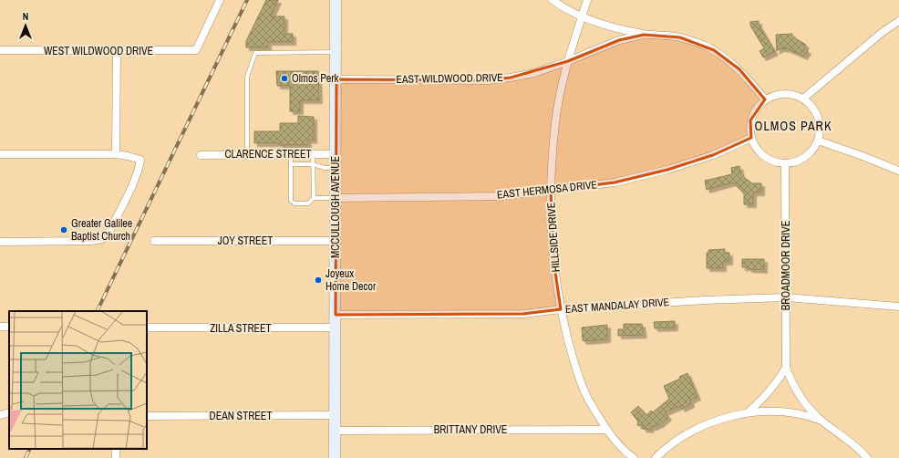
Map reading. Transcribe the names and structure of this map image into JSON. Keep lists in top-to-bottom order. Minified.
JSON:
{"streets":{"main road":["MCCULLOUGH AVENUE"],"street":["WEST WILDWOOD DRIVE","EAST WILDWOOD DRIVE","CLARENCE STREET","EAST HERMOSA DRIVE","HILLSIDE DRIVE","JOY STREET","BROADMOOR DRIVE","EAST MANDALAY DRIVE","ZILLA STREET","DEAN STREET","BRITTANY DRIVE"]},"crossings":[["EAST WILDWOOD DRIVE","EAST HERMOSA DRIVE"],["EAST WILDWOOD DRIVE","MCCULLOUGH AVENUE"],["EAST WILDWOOD DRIVE","HILLSIDE DRIVE"],["EAST WILDWOOD DRIVE","BROADMOOR DRIVE"],["CLARENCE STREET","MCCULLOUGH AVENUE"],["EAST HERMOSA DRIVE","MCCULLOUGH AVENUE"],["EAST HERMOSA DRIVE","HILLSIDE DRIVE"],["EAST HERMOSA DRIVE","BROADMOOR DRIVE"],["MCCULLOUGH AVENUE","JOY STREET"],["MCCULLOUGH AVENUE","EAST MANDALAY DRIVE"],["MCCULLOUGH AVENUE","ZILLA STREET"],["MCCULLOUGH AVENUE","DEAN STREET"],["MCCULLOUGH AVENUE","BRITTANY DRIVE"],["HILLSIDE DRIVE","EAST MANDALAY DRIVE"],["HILLSIDE DRIVE","BRITTANY DRIVE"],["BROADMOOR DRIVE","EAST MANDALAY DRIVE"]],"districts":["OLMOS PARK"],"places":["Olmos Perk","Greater Galilee Baptist Church","Joyeux Home Decor"],"north":"top"}
